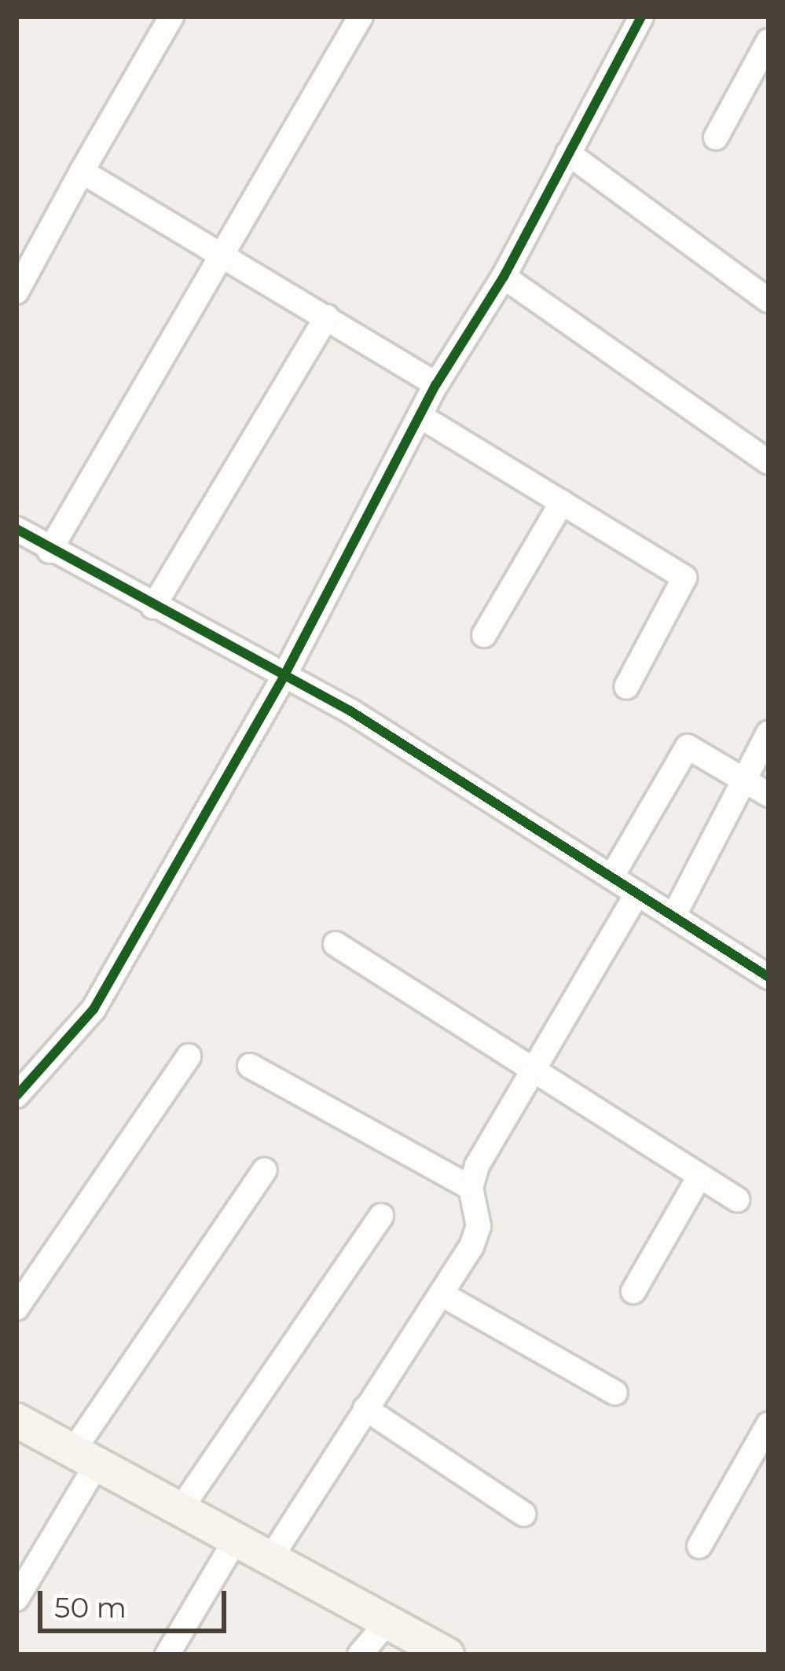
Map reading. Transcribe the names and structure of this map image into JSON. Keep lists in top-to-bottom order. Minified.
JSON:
{"scale_bar":"50 m"}
